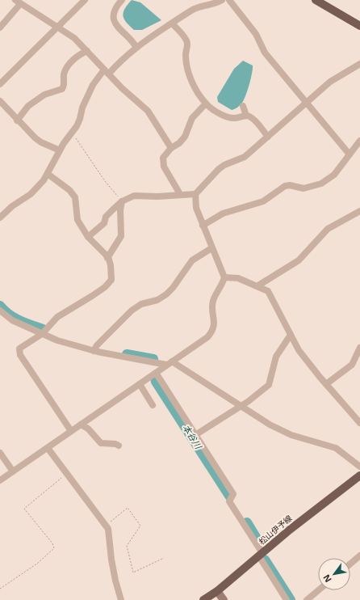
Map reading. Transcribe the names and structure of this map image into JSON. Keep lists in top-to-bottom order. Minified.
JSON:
{"streets":{"main road":["松山伊予線"]},"water":["本谷川"],"north":"bottom left"}
